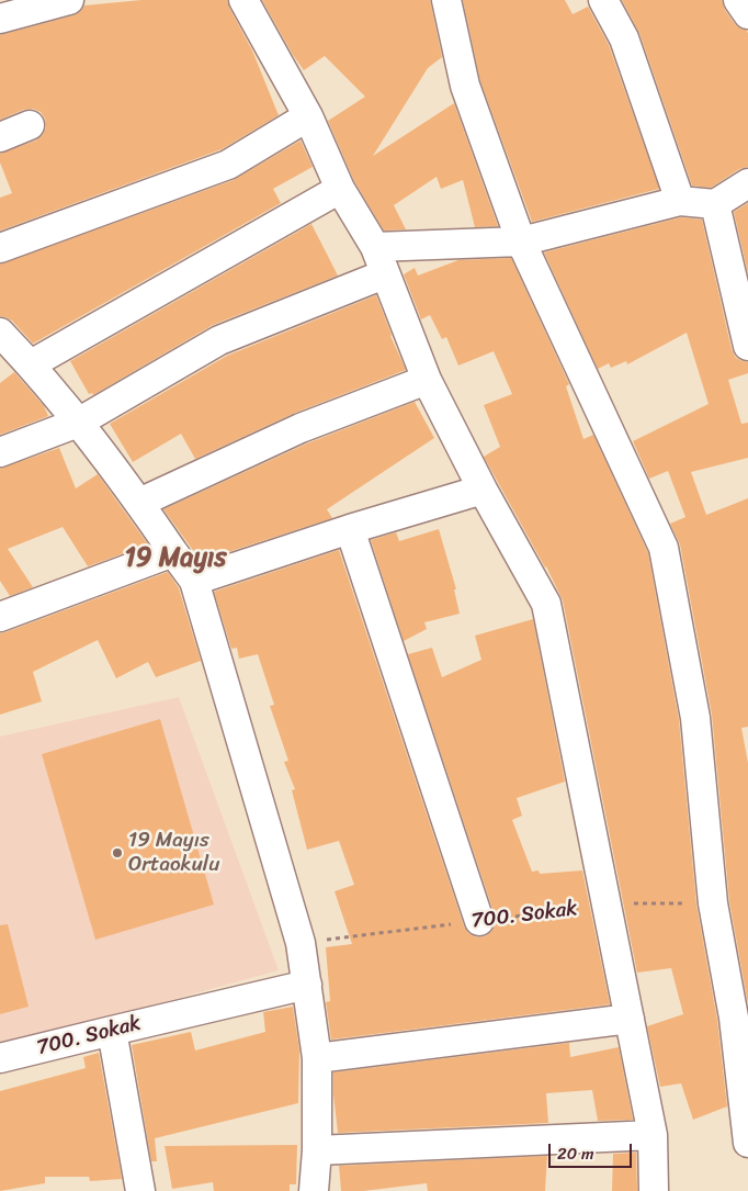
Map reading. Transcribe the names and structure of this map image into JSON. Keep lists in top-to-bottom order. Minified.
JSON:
{"streets":{"street":["700. Sokak"]},"districts":["19 Mayıs"],"places":["19 Mayıs Ortaokulu"],"scale_bar":"20 m"}
